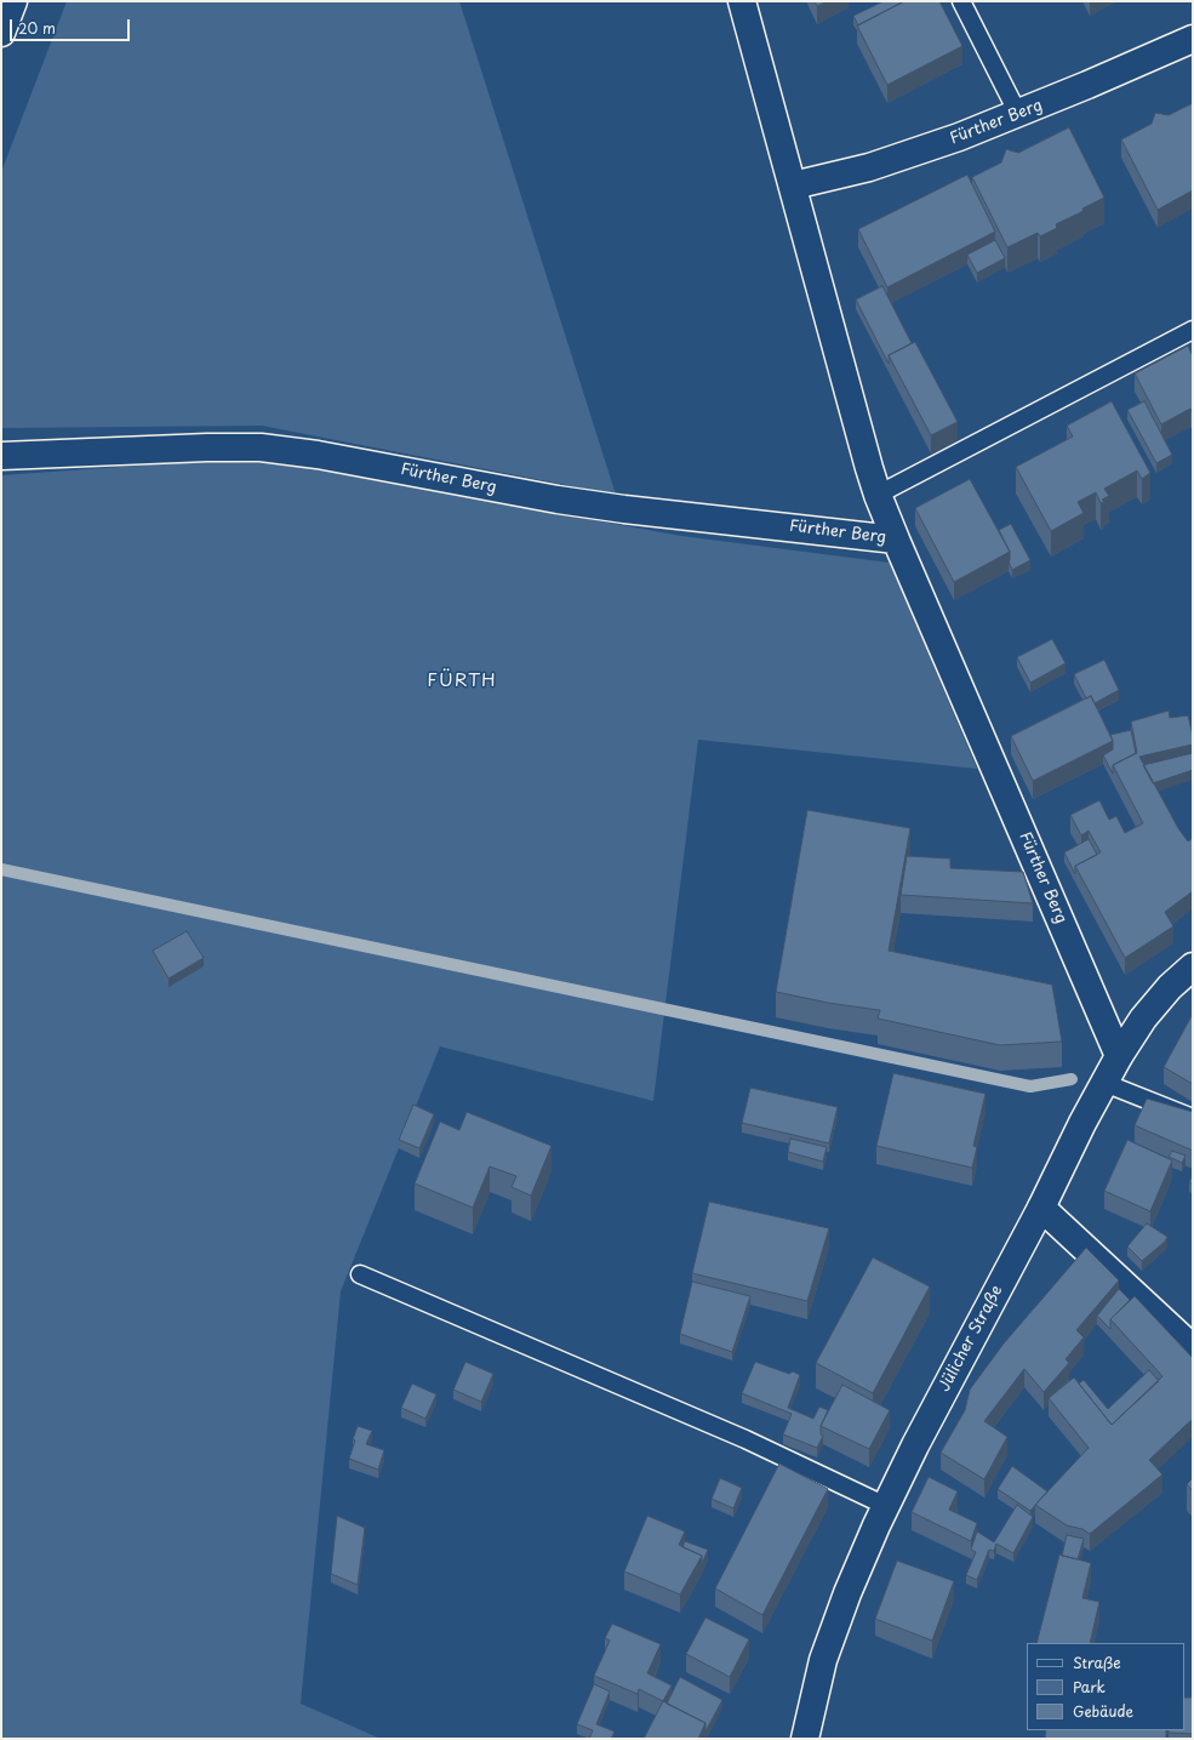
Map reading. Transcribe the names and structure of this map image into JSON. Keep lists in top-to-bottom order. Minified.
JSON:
{"streets":{"street":["Fürther Berg","Jülicher Straße"]},"crossings":[["Fürther Berg","Jülicher Straße"]],"districts":["FÜRTH"],"legend":["Straße","Park","Gebäude"],"scale_bar":"20 m"}
